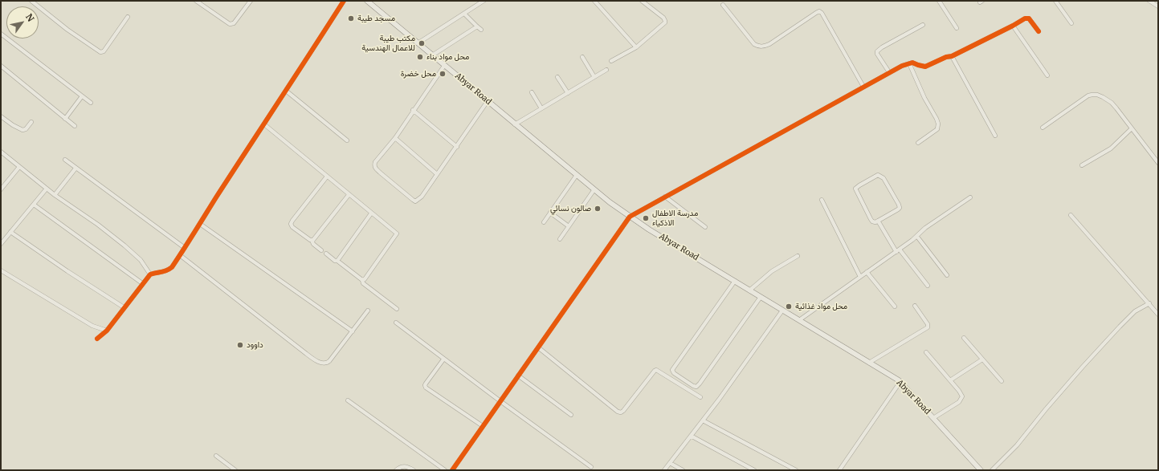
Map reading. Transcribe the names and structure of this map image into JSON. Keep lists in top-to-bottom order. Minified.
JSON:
{"streets":{"main road":["Abyar Road"]},"places":["مسجد طيبة","مكتب طيبة للاعمال الهندسية","محل مواد بناء","محل خضرة","صالون نسائي","مدرسة الاطفال الاذكياء","محل مواد غذائية","داوود"],"north":"top right"}
